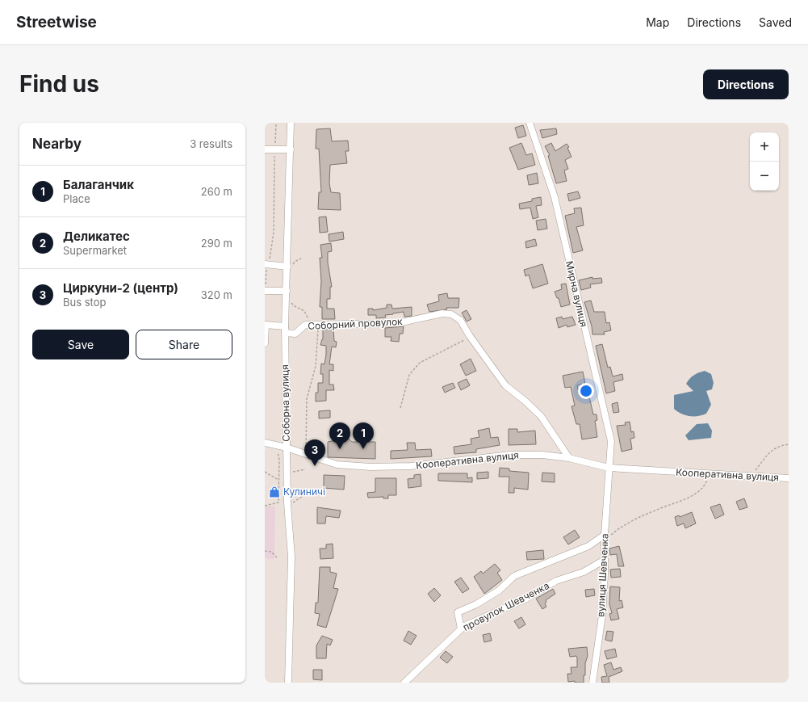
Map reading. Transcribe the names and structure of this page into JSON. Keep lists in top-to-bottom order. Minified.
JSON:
{"streets":{"street":["Мирна вулиця","Соборний провулок","Соборна вулиця","Кооперативна вулиця","вулиця Шевченка","провулок Шевченка"]},"crossings":[["Мирна вулиця","Кооперативна вулиця"],["Мирна вулиця","вулиця Шевченка"],["Соборний провулок","Соборна вулиця"],["Соборний провулок","Кооперативна вулиця"],["Соборна вулиця","Кооперативна вулиця"],["Кооперативна вулиця","вулиця Шевченка"],["вулиця Шевченка","провулок Шевченка"]],"places":{"shop":["Кулиничі"]},"page":{"header":"Streetwise","nav":["Map","Directions","Saved"],"buttons":["Directions",["Save","Share"]],"title":"Find us","heading":["Nearby","3 results"],"map_buttons":["+","−"],"list":[{"mark":"1","name":"Балаганчик","note":"Place","value":"260 m"},{"mark":"2","name":"Деликатес","note":"Supermarket","value":"290 m"},{"mark":"3","name":"Циркуни-2 (центр)","note":"Bus stop","value":"320 m"}],"pins":["1","2","3"]}}
